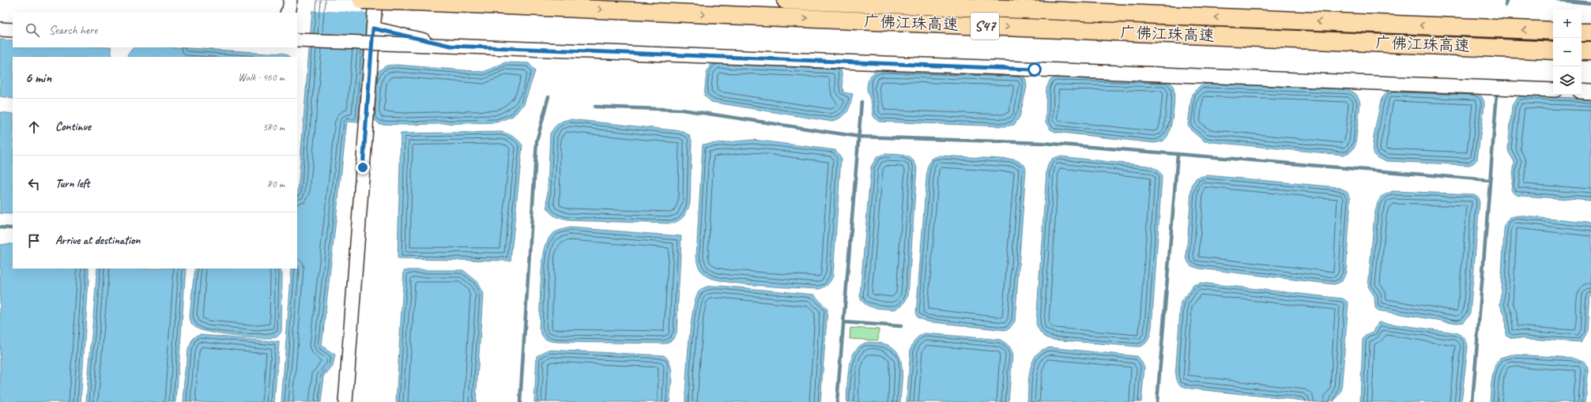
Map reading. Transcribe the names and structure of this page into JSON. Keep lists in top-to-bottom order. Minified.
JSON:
{"streets":{"highway":["广佛江珠高速","S47"]},"page":{"map_buttons":["+","−"],"search":"Search here","heading":["6 min","Walk · 460 m"],"list":[["Continue","380 m"],["Turn left","80 m"],"Arrive at destination"]}}
